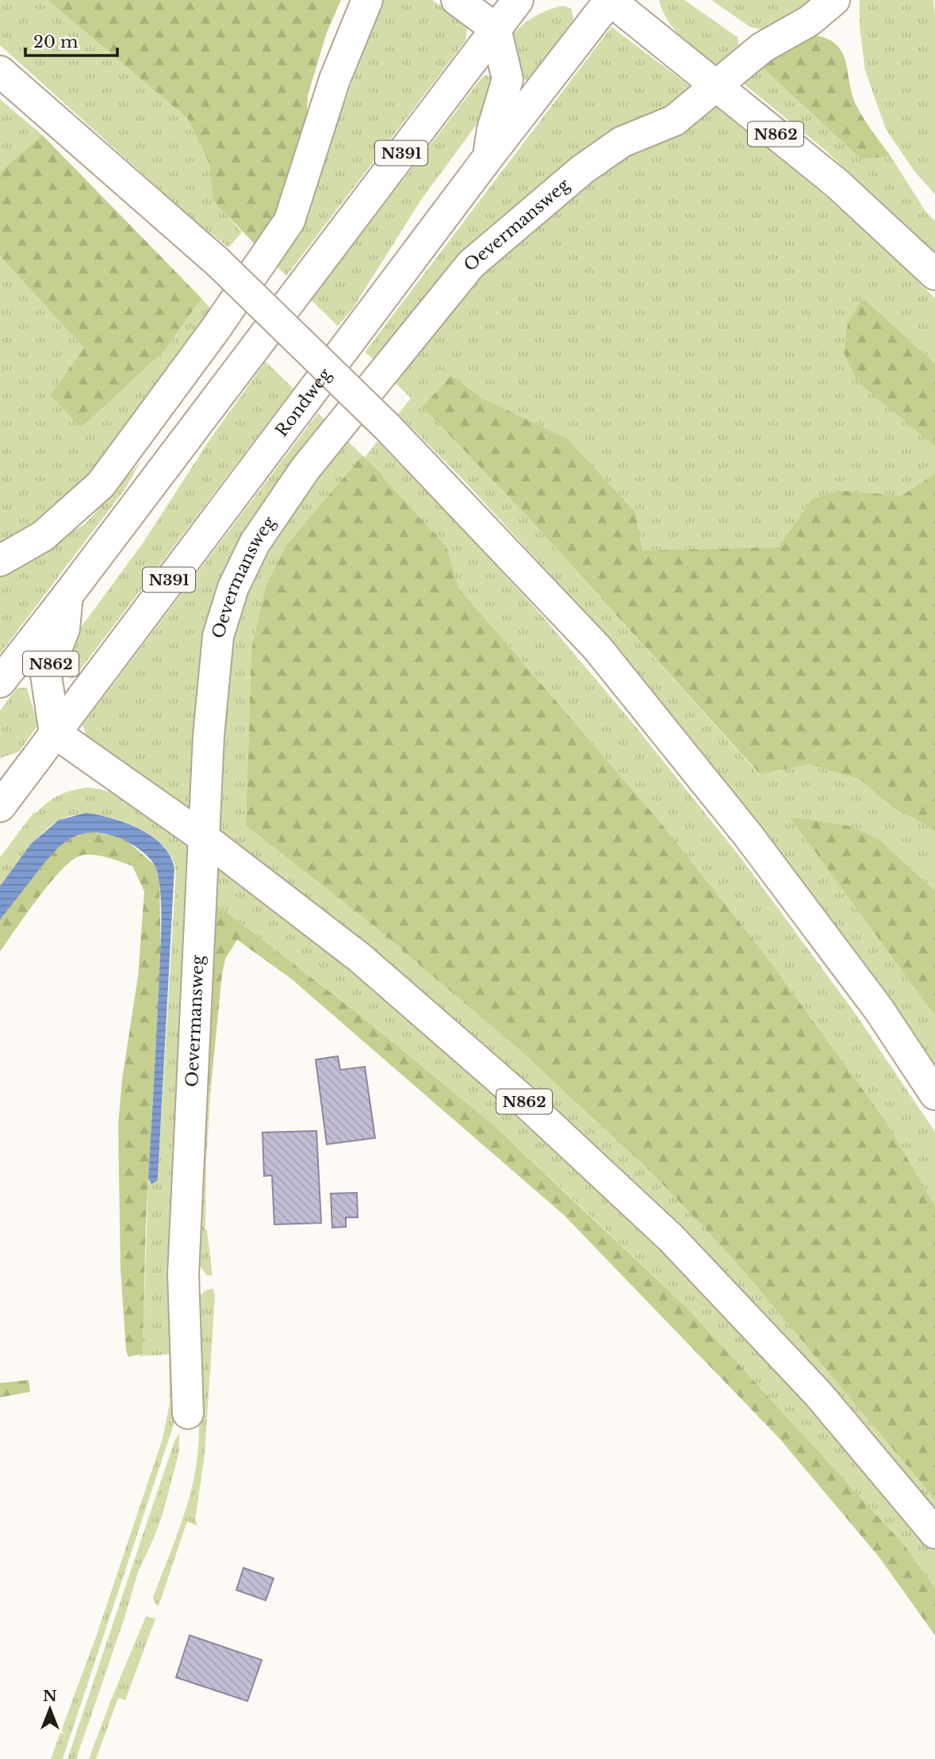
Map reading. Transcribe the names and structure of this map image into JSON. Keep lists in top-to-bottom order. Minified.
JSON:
{"streets":{"main road":["N862","N391","Oevermansweg","Rondweg"]},"crossings":[["N862","N391"],["N862","Oevermansweg"],["N862","Rondweg"]],"scale_bar":"20 m","north":"top"}
